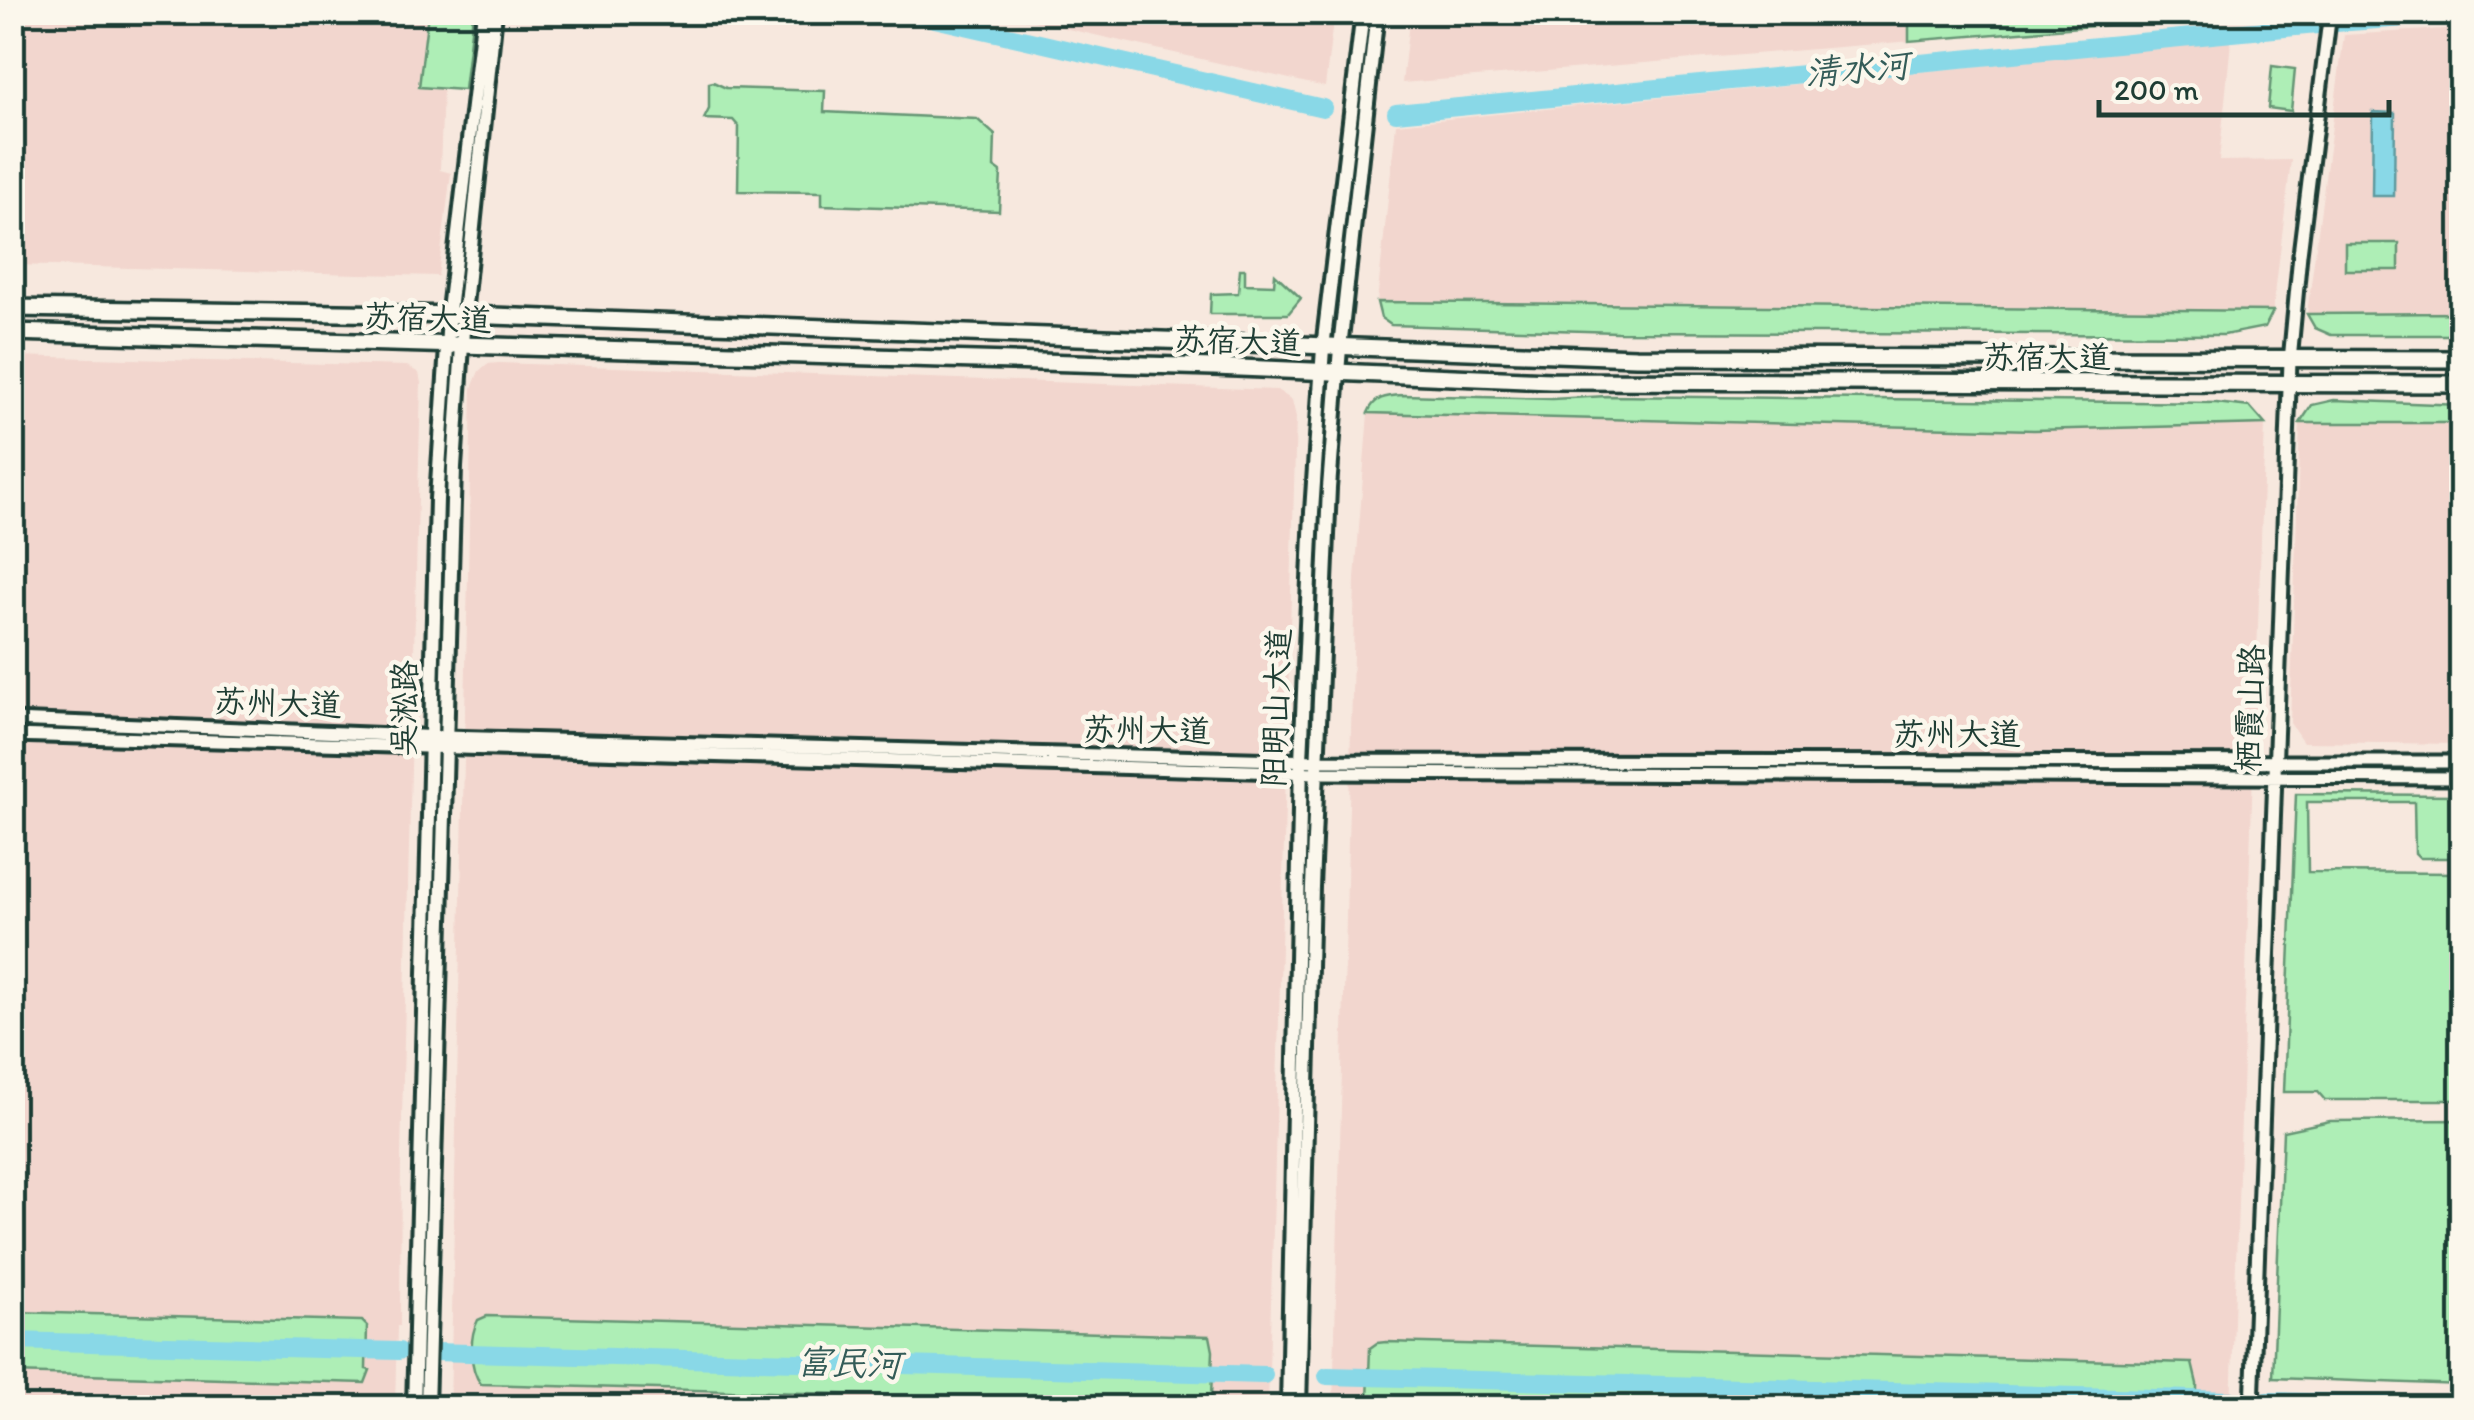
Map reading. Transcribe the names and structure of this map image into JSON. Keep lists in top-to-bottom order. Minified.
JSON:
{"streets":{"main road":["苏宿大道","吴淞路","阳明山大道"],"street":["苏州大道","栖霞山路"]},"crossings":[["苏宿大道","吴淞路"],["苏宿大道","阳明山大道"],["苏宿大道","栖霞山路"],["苏州大道","吴淞路"],["苏州大道","阳明山大道"],["苏州大道","栖霞山路"]],"water":["清水河","富民河"],"scale_bar":"200 m"}
